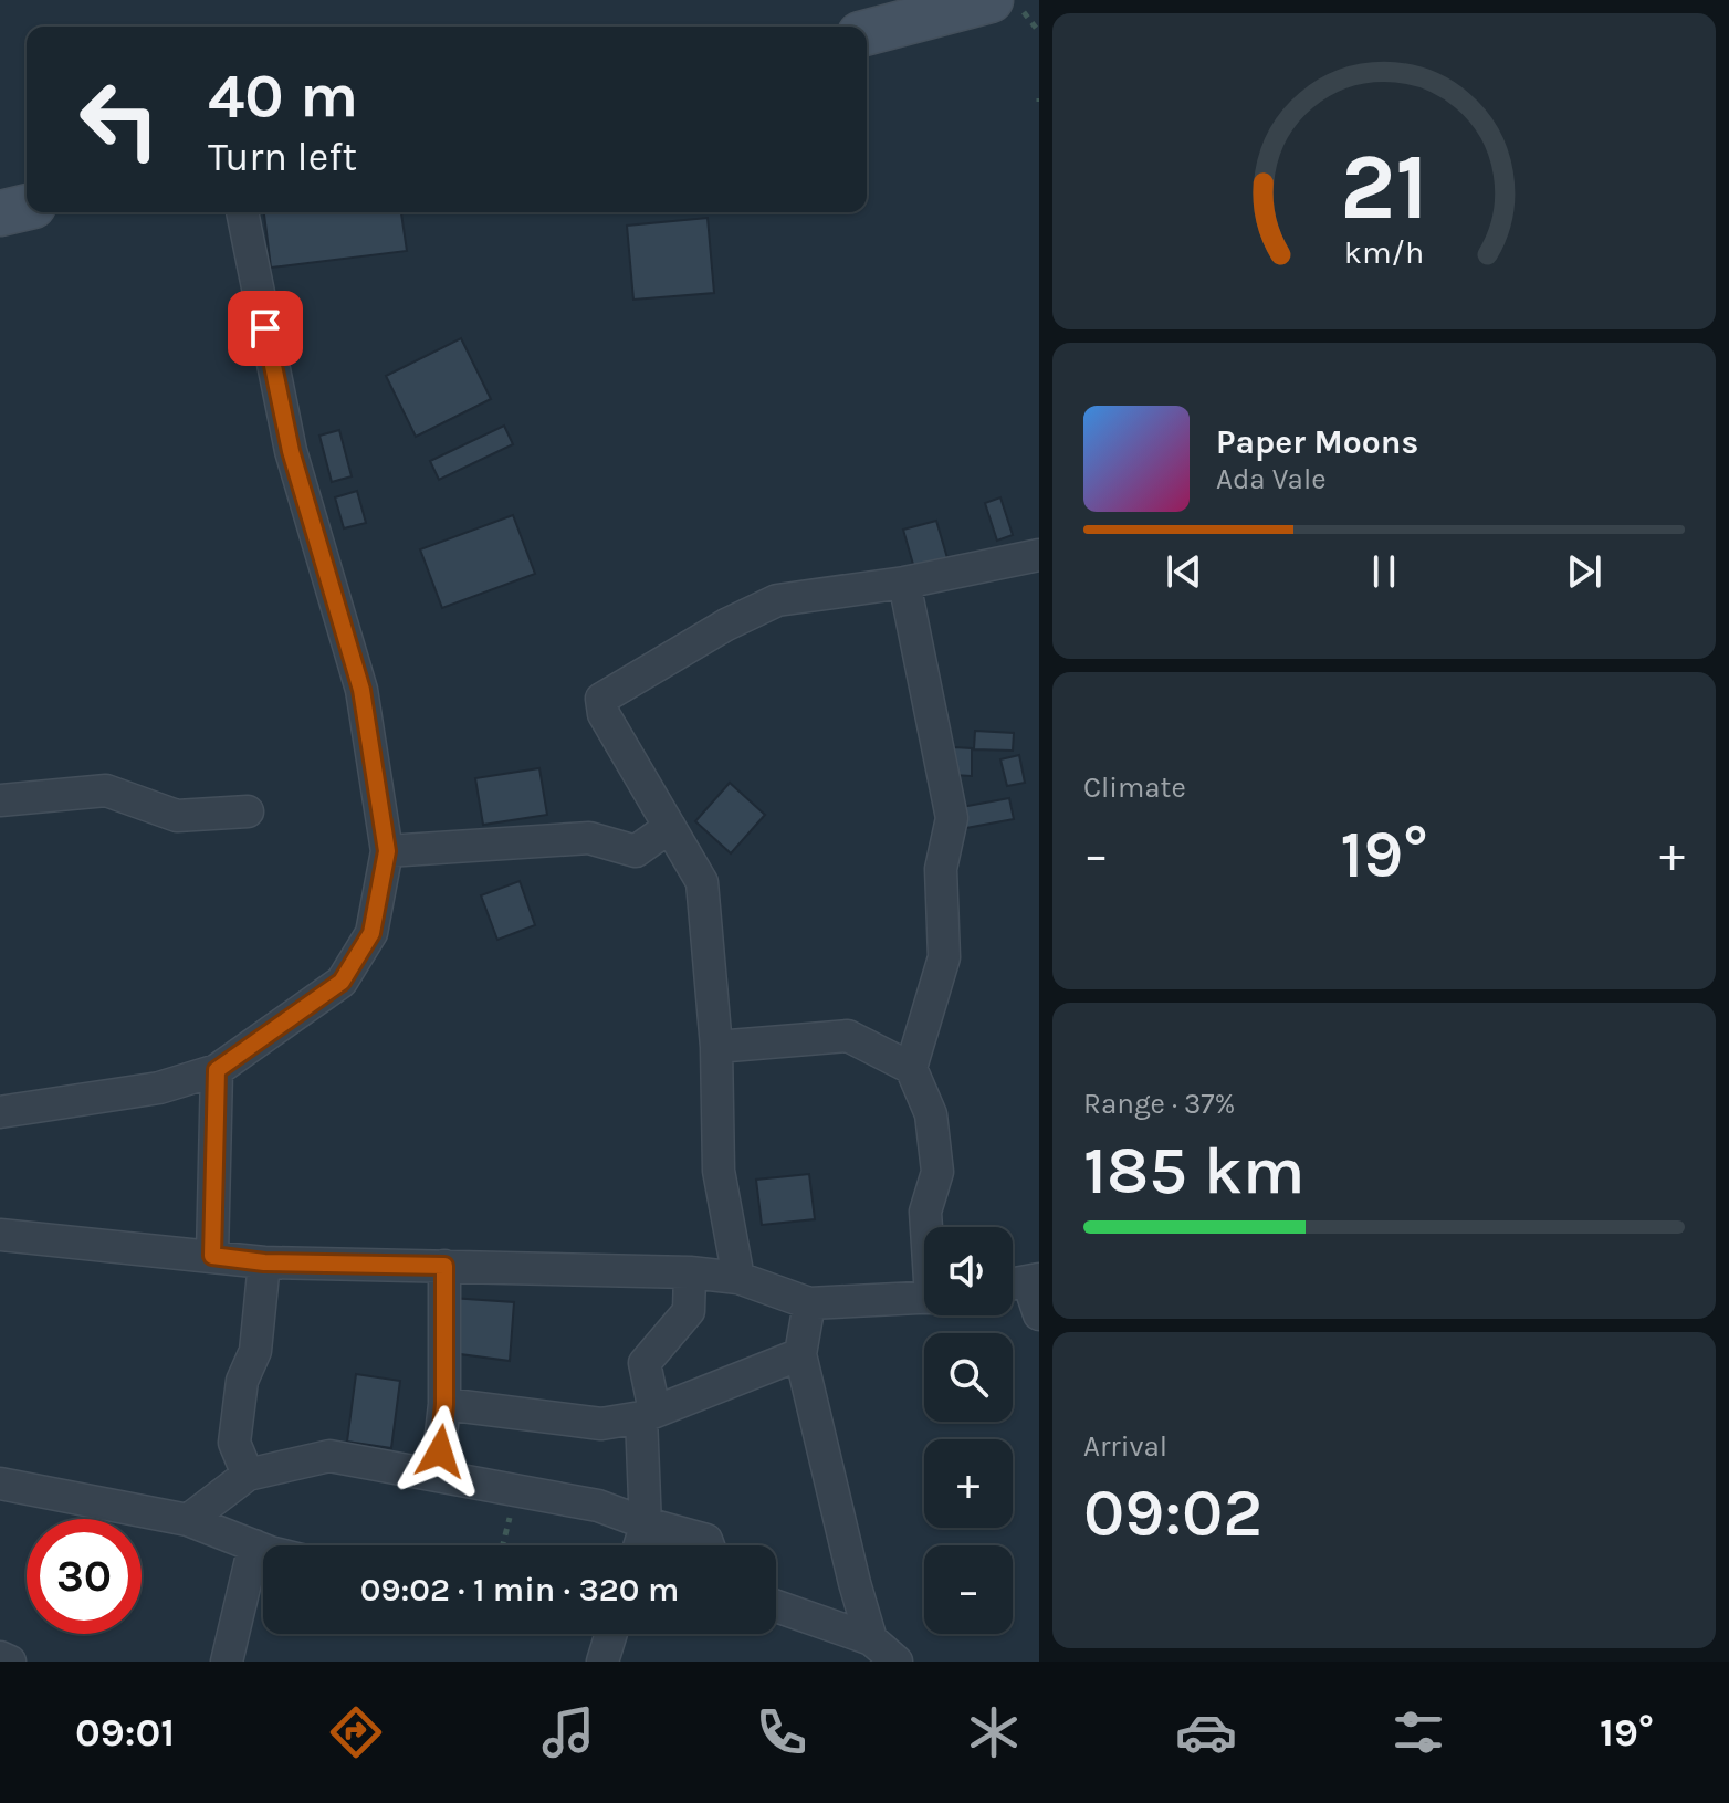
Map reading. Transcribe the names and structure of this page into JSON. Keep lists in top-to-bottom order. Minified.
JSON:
{"page":{"turn":["40 m","Turn left"],"song":["Paper Moons","Ada Vale"],"tile":["Climate",["Range · 37%","185 km"],["Arrival","09:02"]],"heat":["−","19°","+"],"map_buttons":["+","−"],"limit":"30","trip":"09:02 · 1 min · 320 m","tabs":["09:01","19°"],"gauge":["21","km/h"]}}
